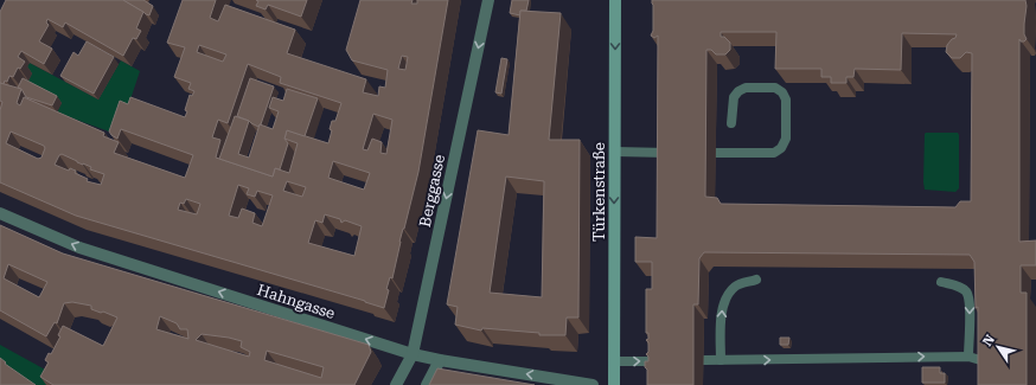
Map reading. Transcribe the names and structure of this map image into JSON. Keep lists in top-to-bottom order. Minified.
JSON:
{"streets":{"main road":["Türkenstraße"],"street":["Berggasse","Hahngasse"]},"crossings":[["Berggasse","Hahngasse"]],"one_way":["Berggasse","Türkenstraße","Hahngasse"],"north":"top left"}
